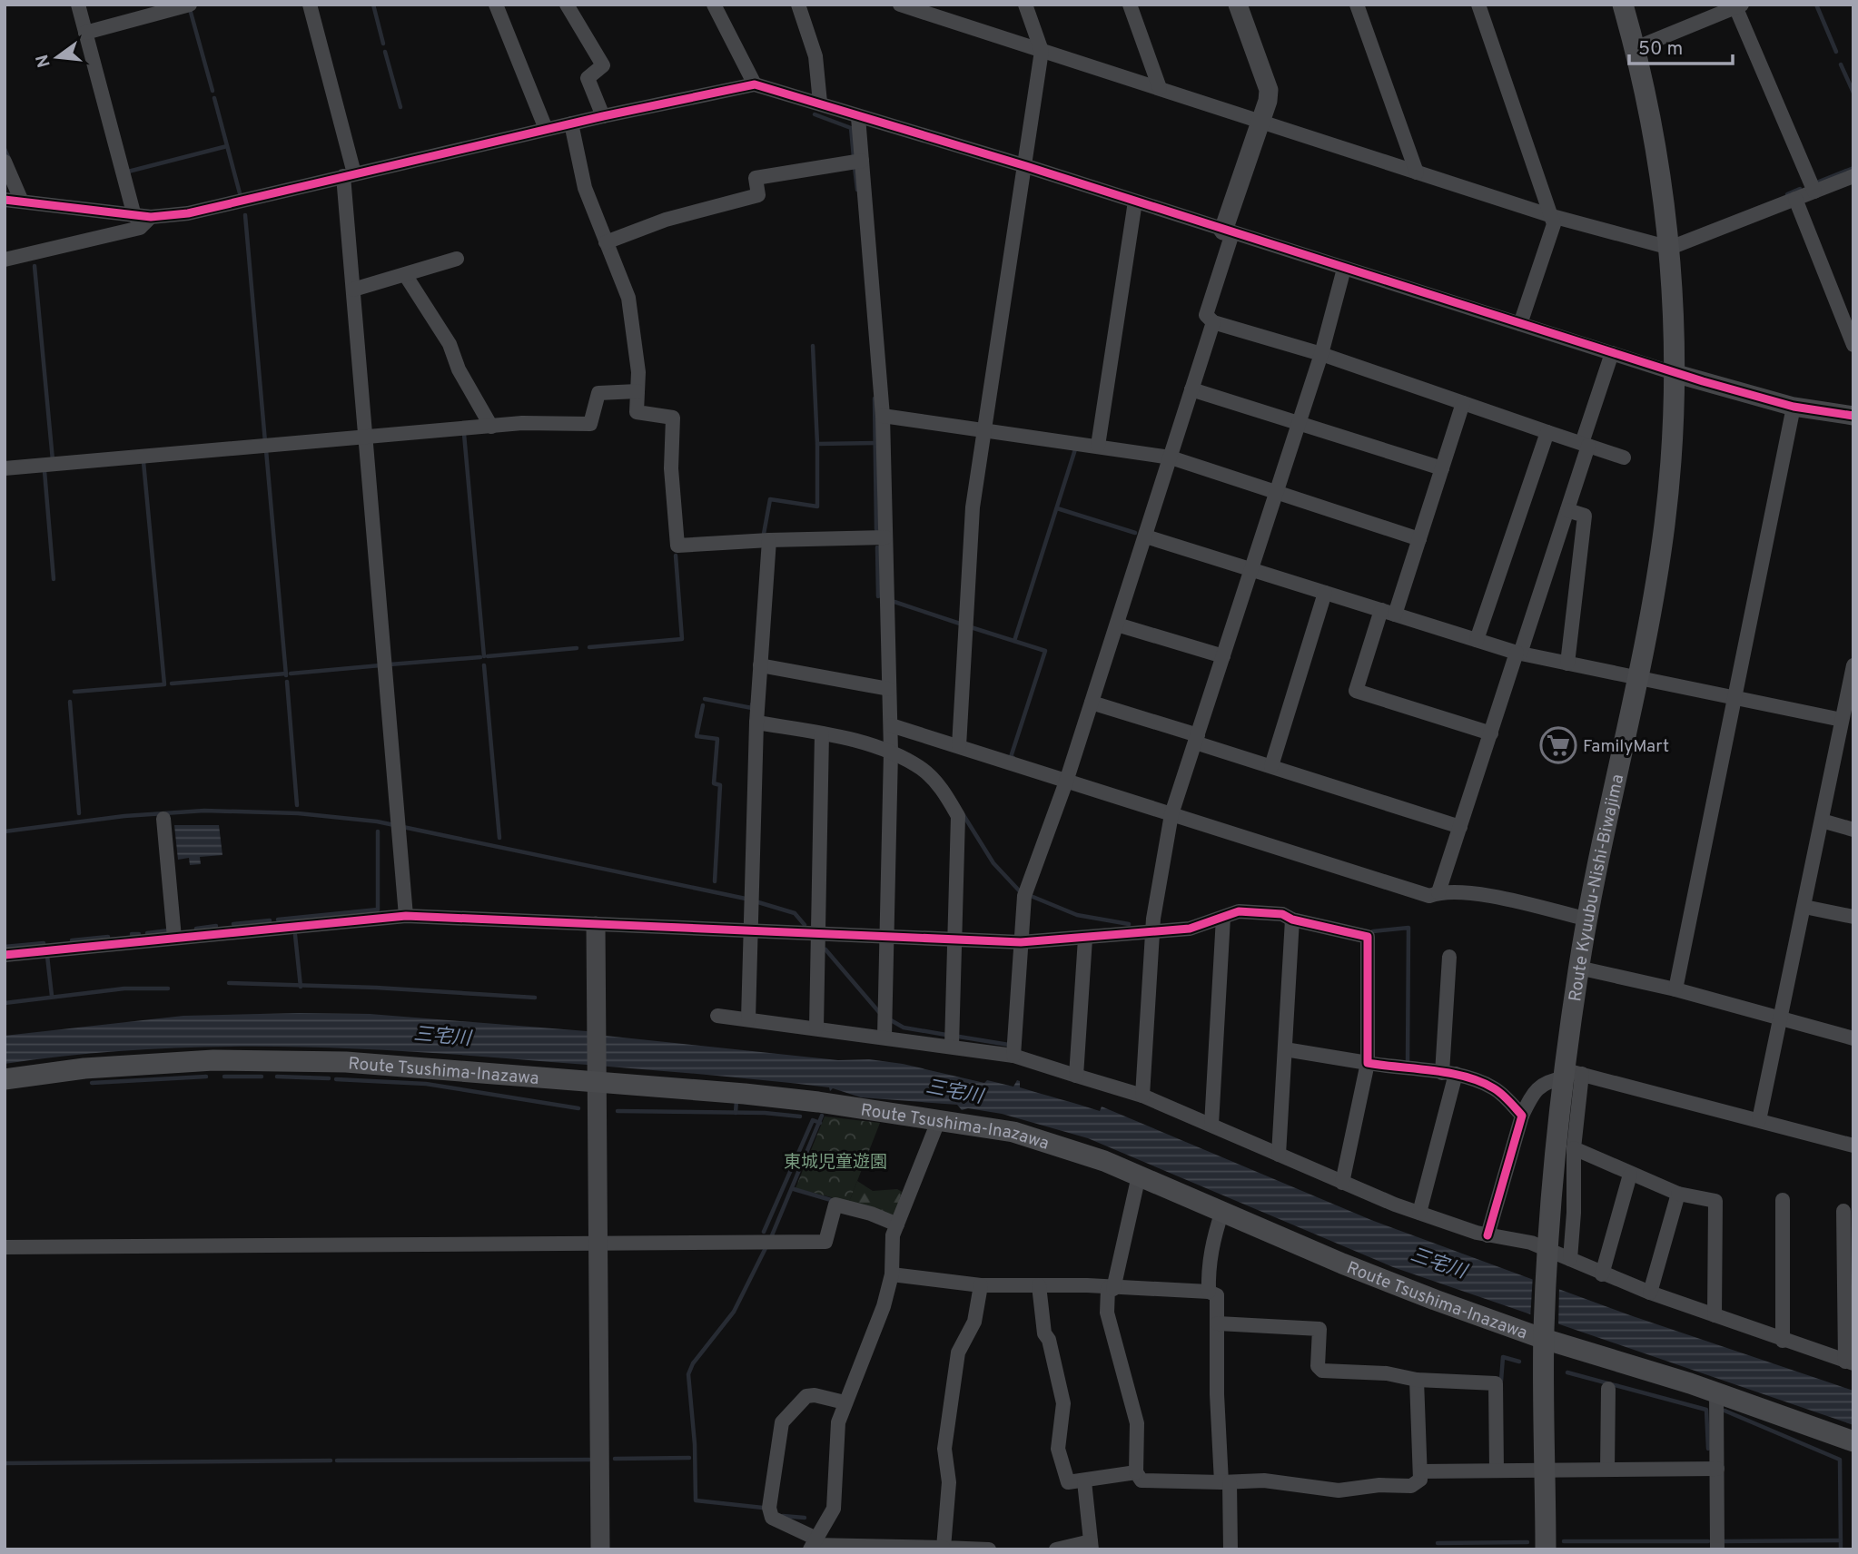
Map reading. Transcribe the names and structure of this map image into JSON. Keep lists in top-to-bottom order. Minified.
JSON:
{"streets":{"main road":["Route Kyuubu-Nishi-Biwajima","Route Tsushima-Inazawa"]},"crossings":[["Route Kyuubu-Nishi-Biwajima","Route Tsushima-Inazawa"]],"water":["三宅川"],"parks":["東城児童遊園"],"places":{"supermarket":["FamilyMart"]},"scale_bar":"50 m","north":"left"}
